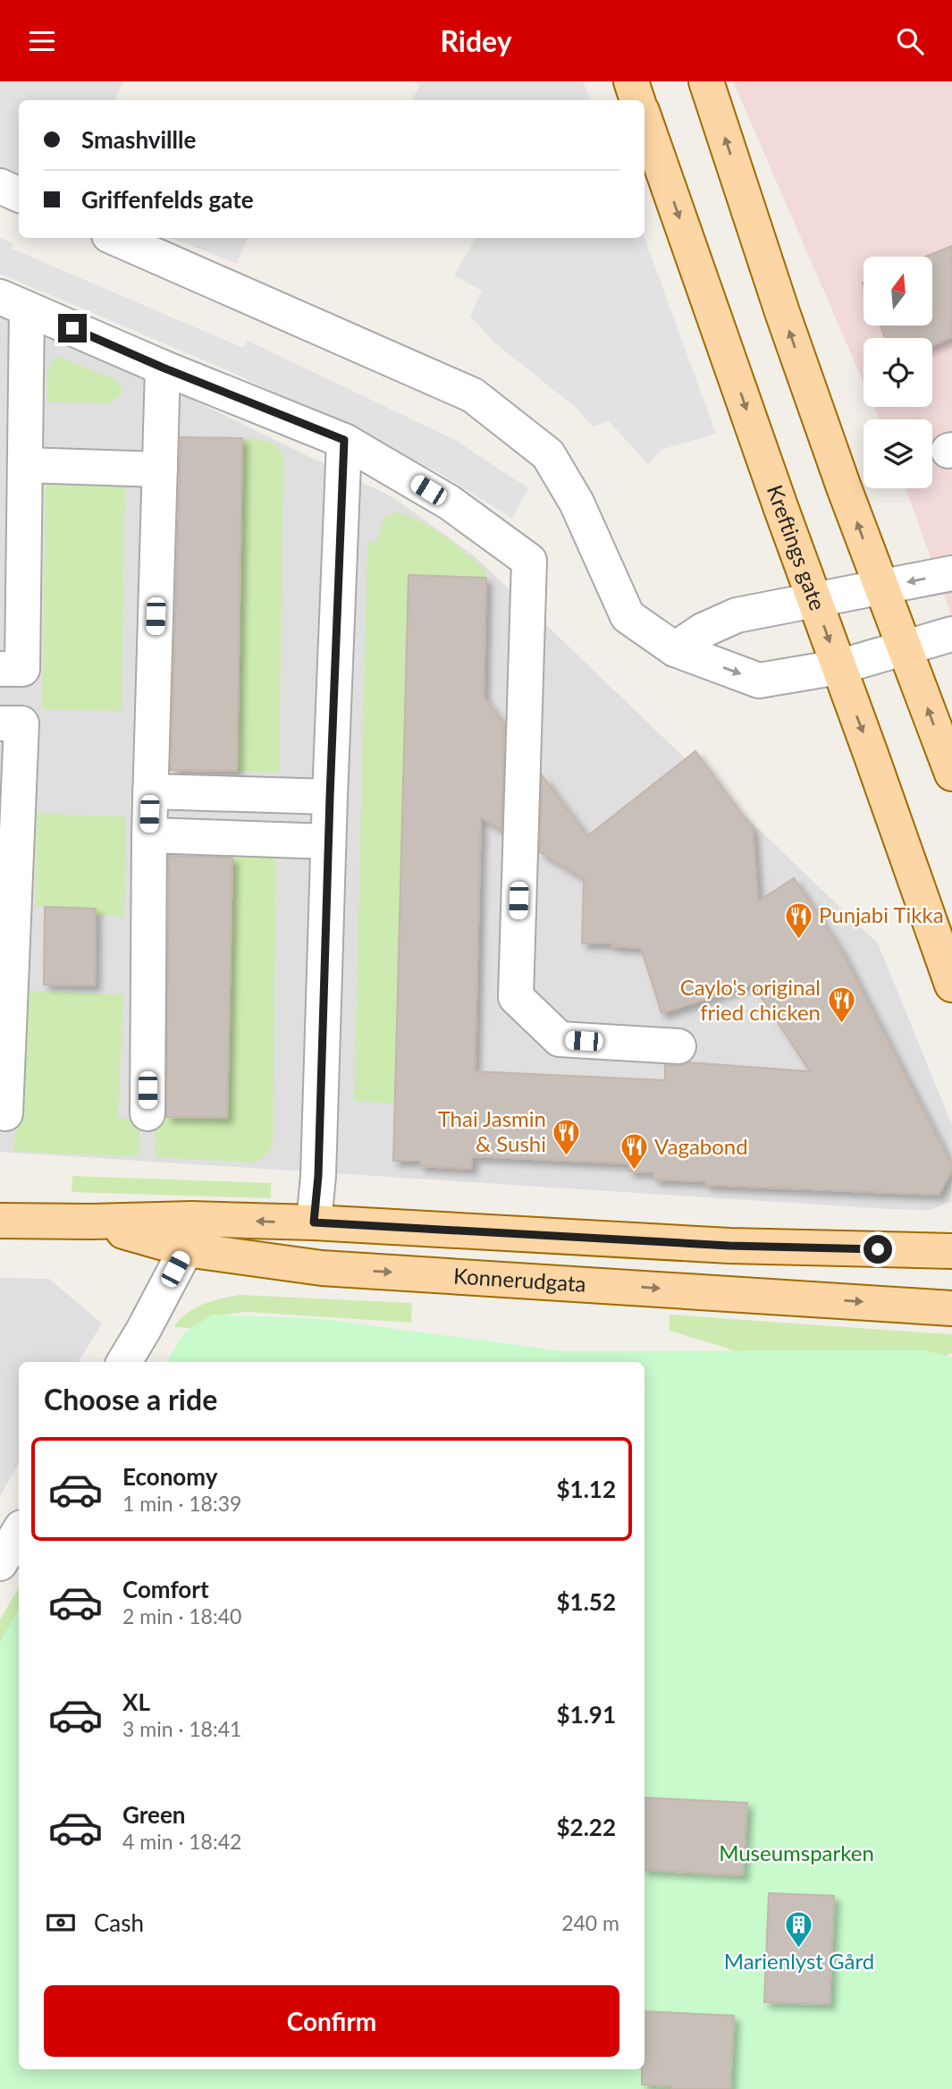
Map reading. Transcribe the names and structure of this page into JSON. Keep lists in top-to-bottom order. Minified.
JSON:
{"streets":{"main road":["Kreftings gate","Konnerudgata"]},"parks":["Museumsparken"],"places":{"restaurant":["Punjabi Tikka","Caylo's original fried chicken","Thai Jasmin & Sushi","Vagabond"],"building":["Marienlyst Gård"]},"north":"top","page":{"header":"Ridey","banner":["Smashvillle","Griffenfelds gate"],"heading":"Choose a ride","list":[{"name":"Economy","note":"1 min · 18:39","value":"$1.12"},{"name":"Comfort","note":"2 min · 18:40","value":"$1.52"},{"name":"XL","note":"3 min · 18:41","value":"$1.91"},{"name":"Green","note":"4 min · 18:42","value":"$2.22"}],"pay":["Cash","240 m"],"buttons":"Confirm"}}
